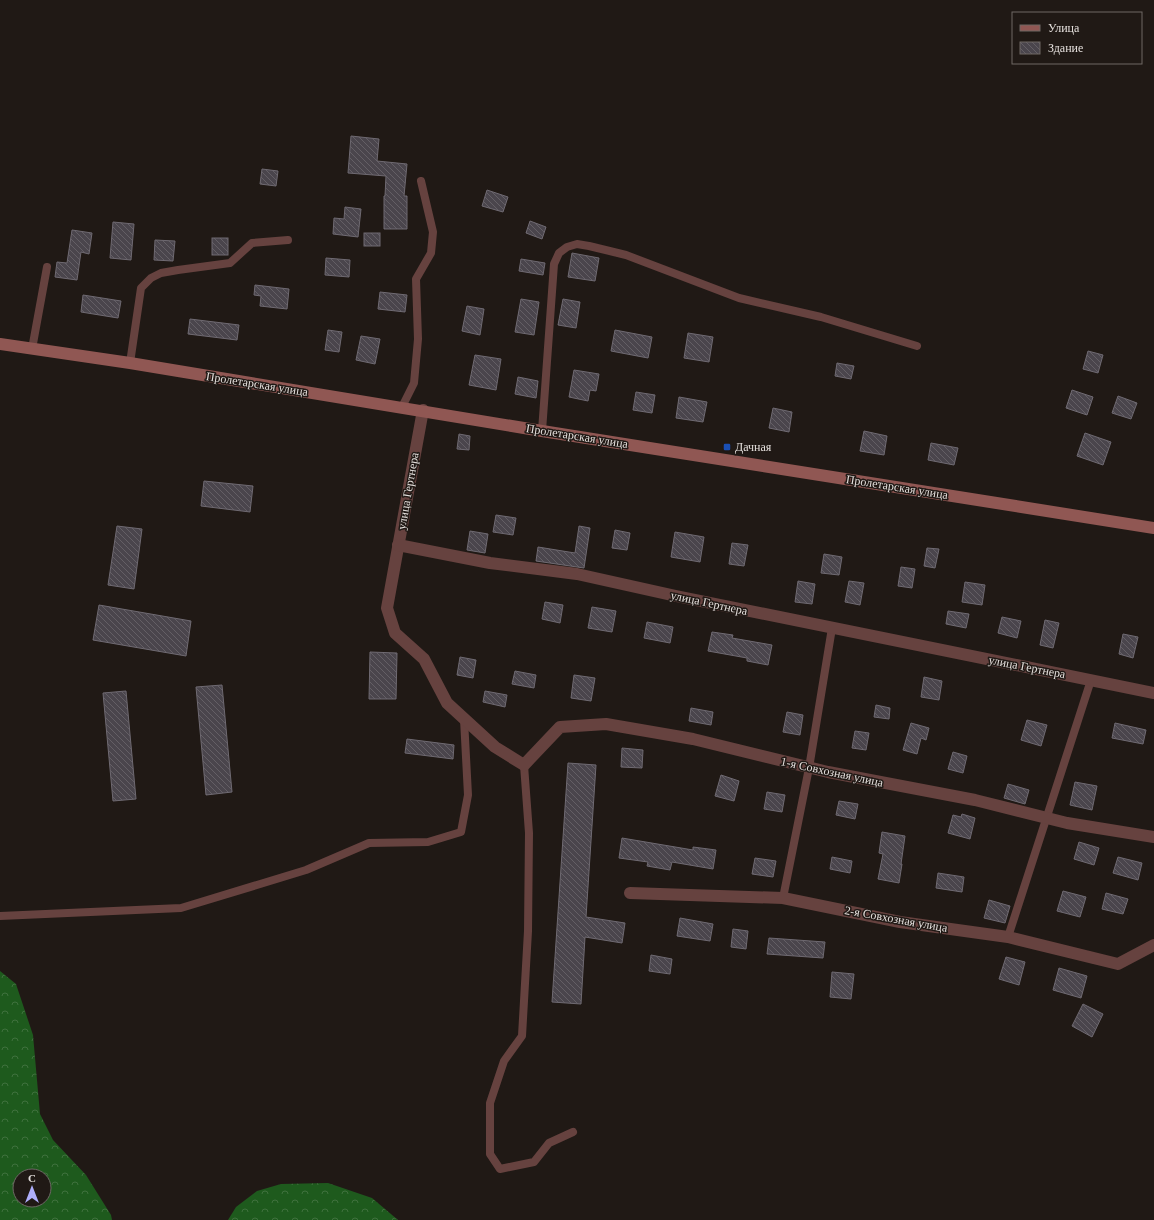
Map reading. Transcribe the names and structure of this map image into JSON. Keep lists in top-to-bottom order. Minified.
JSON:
{"streets":{"main road":["Пролетарская улица"],"street":["улица Гертнера","1-я Совхозная улица","2-я Совхозная улица"]},"crossings":[["Пролетарская улица","улица Гертнера"]],"places":{"transit":["Дачная"]},"legend":["Улица","Здание"],"north":"top"}
